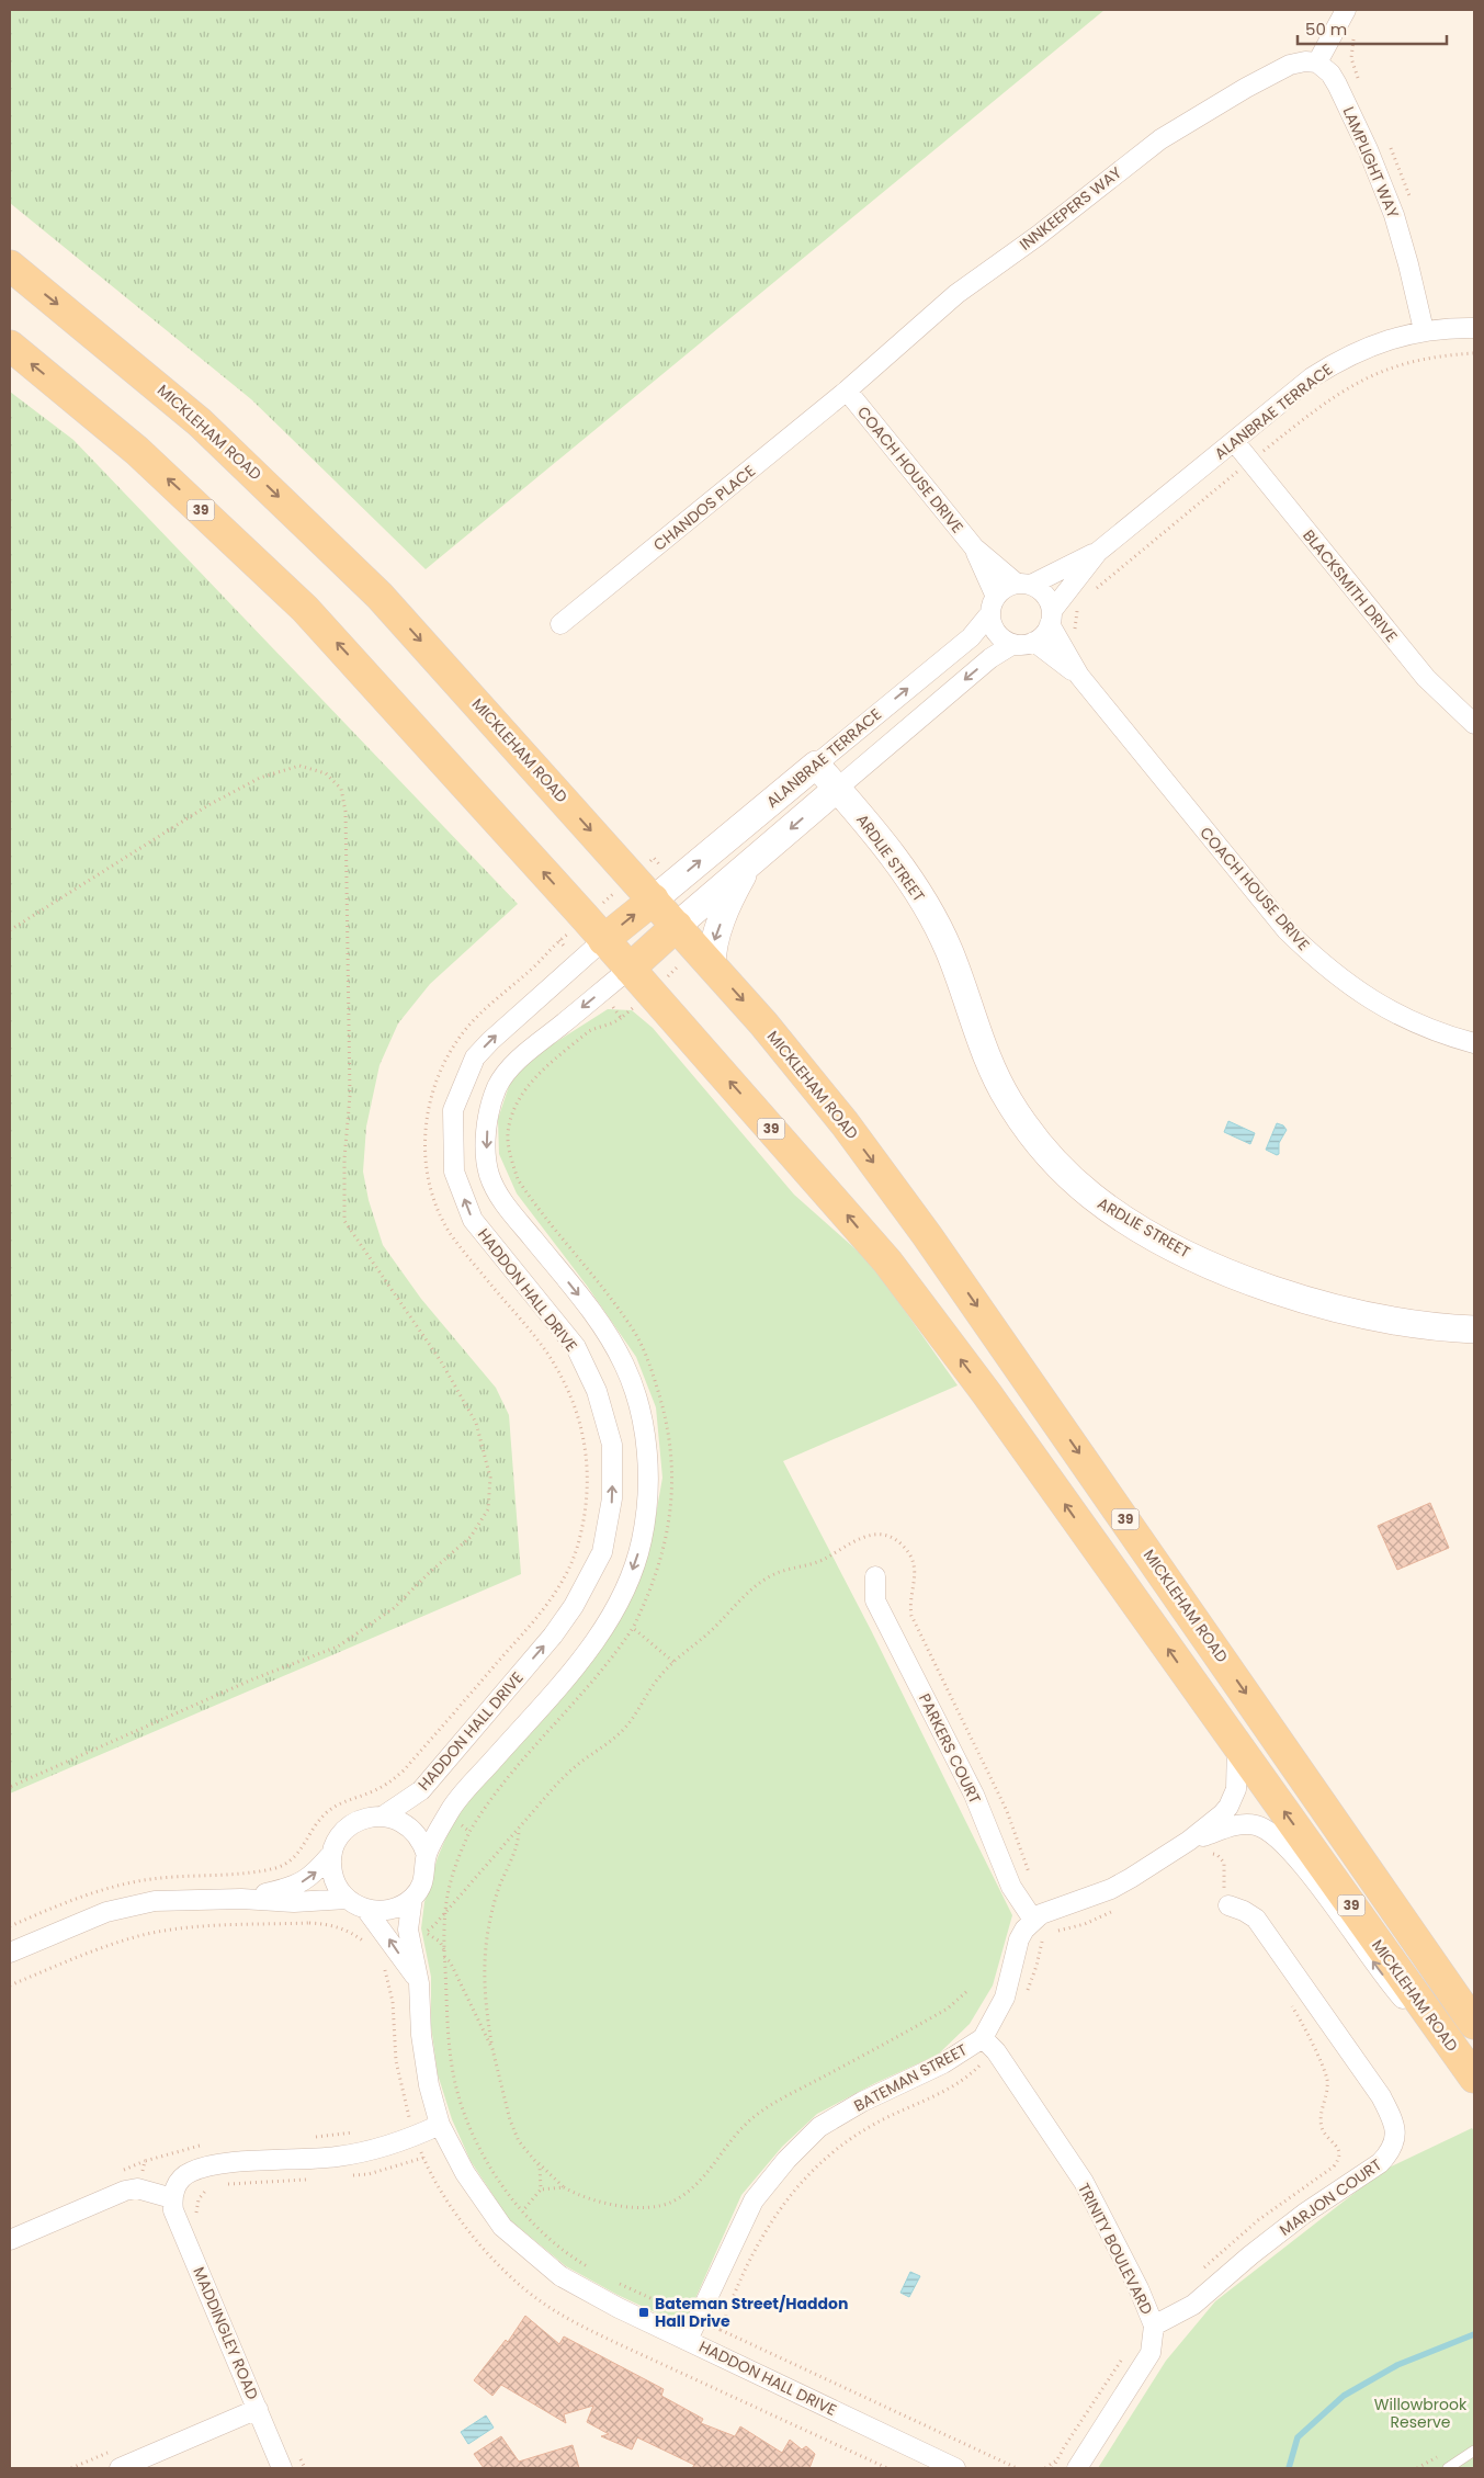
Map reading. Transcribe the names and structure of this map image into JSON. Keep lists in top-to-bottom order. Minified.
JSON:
{"streets":{"main road":["MICKLEHAM ROAD","39"],"street":["LAMPLIGHT WAY","INNKEEPERS WAY","ALANBRAE TERRACE","COACH HOUSE DRIVE","CHANDOS PLACE","BLACKSMITH DRIVE","ARDLIE STREET","HADDON HALL DRIVE","PARKERS COURT","BATEMAN STREET","MARJON COURT","TRINITY BOULEVARD","MADDINGLEY ROAD"]},"crossings":[["LAMPLIGHT WAY","INNKEEPERS WAY"],["LAMPLIGHT WAY","ALANBRAE TERRACE"],["INNKEEPERS WAY","COACH HOUSE DRIVE"],["INNKEEPERS WAY","CHANDOS PLACE"],["ALANBRAE TERRACE","MICKLEHAM ROAD"],["ALANBRAE TERRACE","COACH HOUSE DRIVE"],["ALANBRAE TERRACE","BLACKSMITH DRIVE"],["ALANBRAE TERRACE","ARDLIE STREET"],["MICKLEHAM ROAD","HADDON HALL DRIVE"],["MICKLEHAM ROAD","BATEMAN STREET"],["COACH HOUSE DRIVE","CHANDOS PLACE"],["HADDON HALL DRIVE","BATEMAN STREET"],["PARKERS COURT","BATEMAN STREET"],["BATEMAN STREET","TRINITY BOULEVARD"],["MARJON COURT","TRINITY BOULEVARD"]],"one_way":["HADDON HALL DRIVE"],"parks":["Willowbrook Reserve"],"places":{"transit":["Bateman Street/Haddon Hall Drive"]},"scale_bar":"50 m"}
